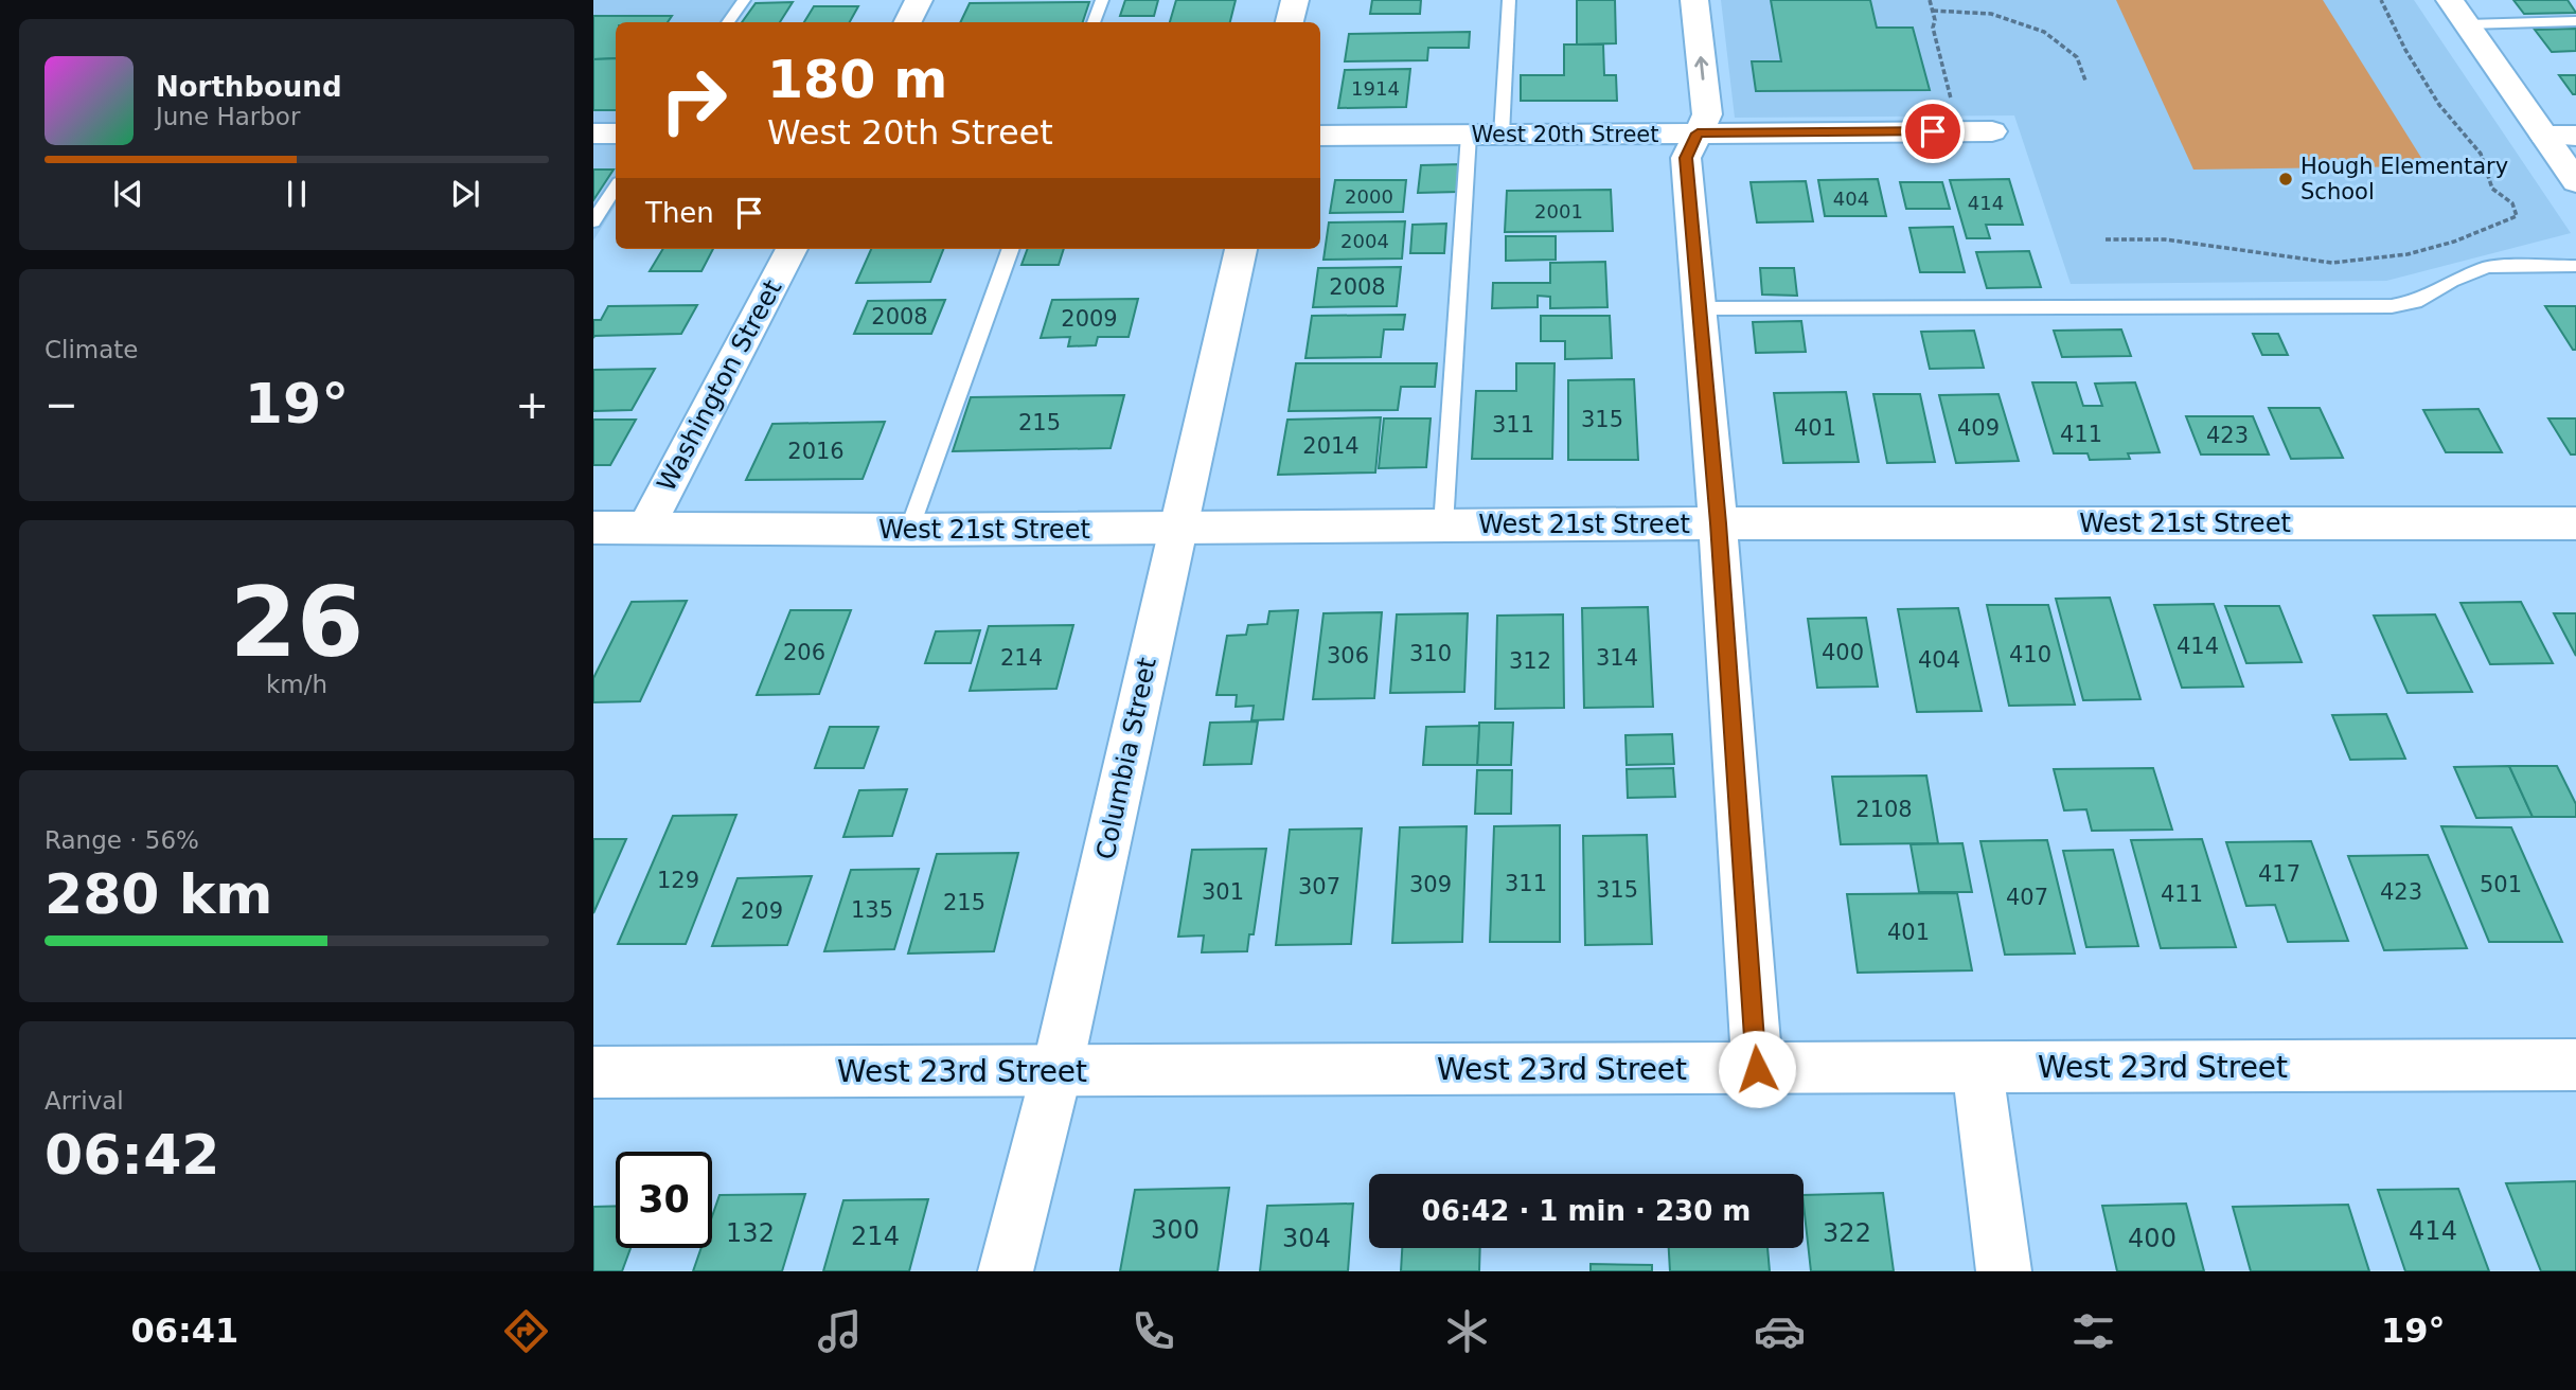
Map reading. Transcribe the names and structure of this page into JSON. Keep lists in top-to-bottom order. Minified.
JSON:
{"streets":{"street":["West 20th Street","Washington Street","West 21st Street","Columbia Street","West 23rd Street"]},"crossings":[["Washington Street","West 21st Street"],["West 21st Street","Columbia Street"],["Columbia Street","West 23rd Street"]],"places":["Hough Elementary School"],"house_numbers":["1914","2000","404","414","2001","2004","2008","2008","2009","315","215","311","401","409","411","423","2014","2016","414","206","400","310","410","306","214","314","404","312","2108","417","129","311","309","501","307","315","301","423","411","407","215","135","209","401","300","414","132","322","214","304","400"],"page":{"turn":["180 m","West 20th Street"],"song":["Northbound","June Harbor"],"then":"Then","tile":["Climate",["26","km/h"],["Range · 56%","280 km"],["Arrival","06:42"]],"heat":["−","19°","+"],"limit":"30","trip":"06:42 · 1 min · 230 m","tabs":["06:41","19°"]}}
